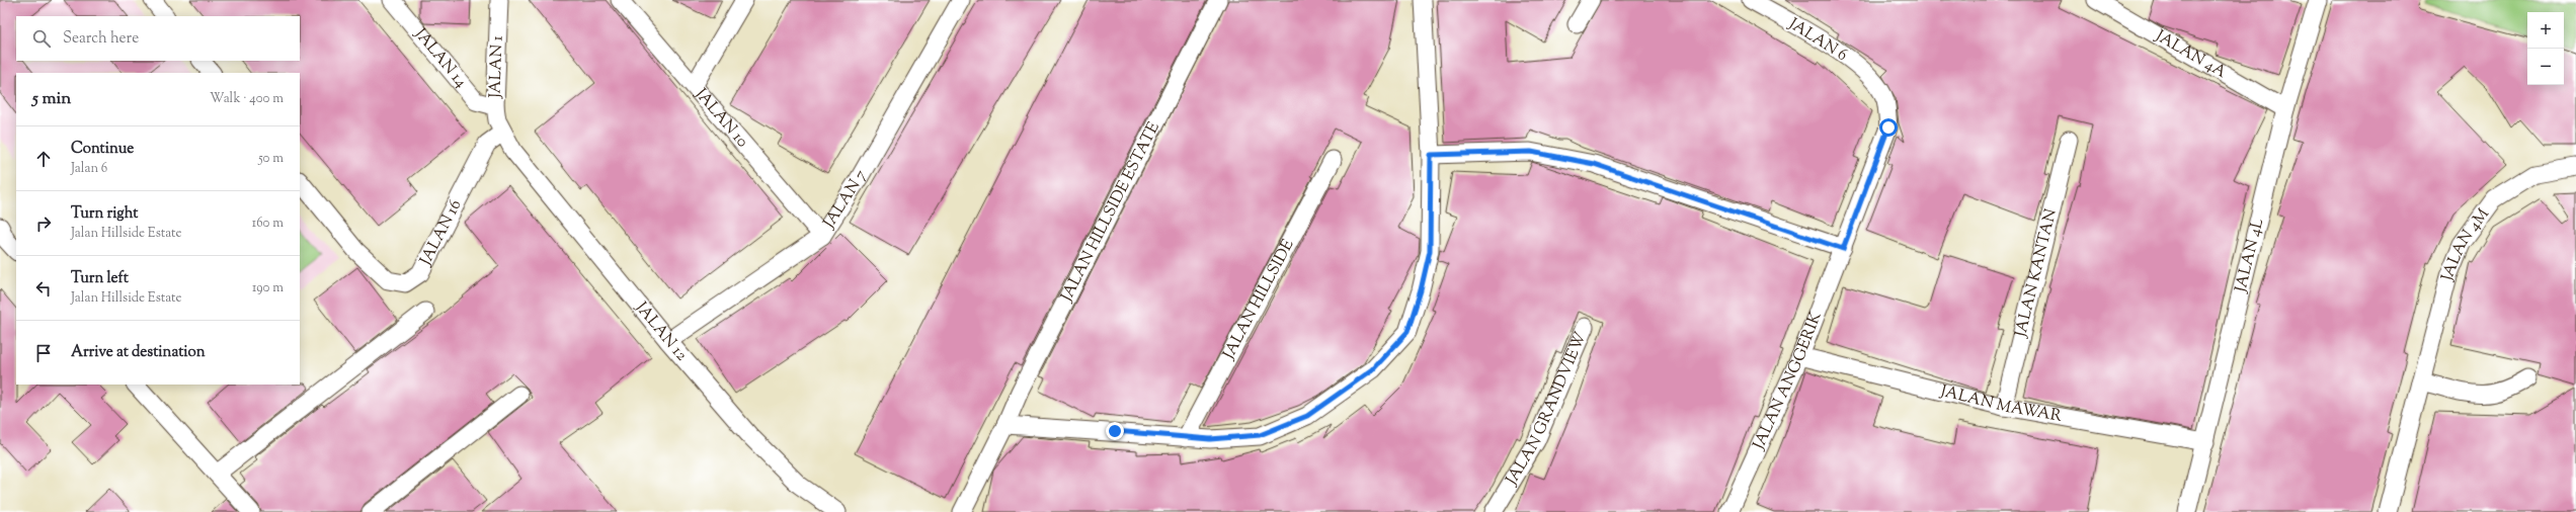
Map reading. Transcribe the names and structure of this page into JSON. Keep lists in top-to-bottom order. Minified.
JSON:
{"streets":{"street":["JALAN 6","JALAN 4A","JALAN 14","JALAN 1","JALAN 10","JALAN 7","JALAN HILLSIDE ESTATE","JALAN 16","JALAN 4M","JALAN 4L","JALAN KANTAN","JALAN HILLSIDE","JALAN 12","JALAN ANGGERIK","JALAN MAWAR","JALAN GRANDVIEW"]},"crossings":[["JALAN 6","JALAN ANGGERIK"],["JALAN 4A","JALAN 4L"],["JALAN 14","JALAN 1"],["JALAN 1","JALAN 16"],["JALAN 1","JALAN 12"],["JALAN 10","JALAN 7"],["JALAN 7","JALAN 12"],["JALAN 16","JALAN 12"],["JALAN 4L","JALAN MAWAR"],["JALAN KANTAN","JALAN MAWAR"],["JALAN ANGGERIK","JALAN MAWAR"]],"page":{"map_buttons":["+","−"],"search":"Search here","heading":["5 min","Walk · 400 m"],"list":[["Continue","Jalan 6","50 m"],["Turn right","Jalan Hillside Estate","160 m"],["Turn left","Jalan Hillside Estate","190 m"],"Arrive at destination"]}}
